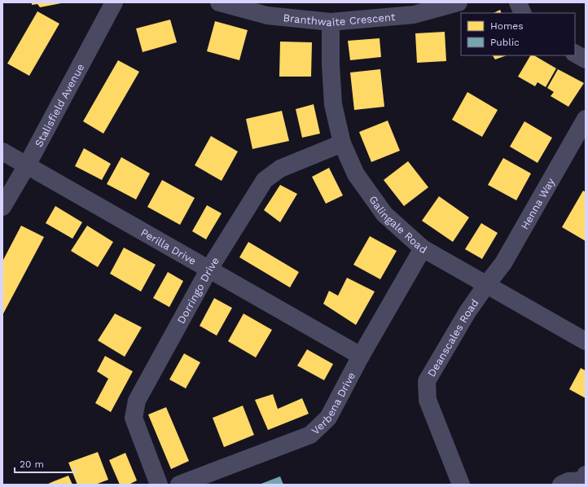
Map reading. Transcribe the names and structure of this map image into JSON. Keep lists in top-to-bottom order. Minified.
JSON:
{"streets":{"street":["Branthwaite Crescent","Stalisfield Avenue","Henna Way","Galingale Road","Perilla Drive","Dorringo Drive","Deanscales Road","Verbena Drive"]},"crossings":[["Branthwaite Crescent","Galingale Road"],["Stalisfield Avenue","Perilla Drive"],["Henna Way","Galingale Road"],["Henna Way","Deanscales Road"],["Galingale Road","Dorringo Drive"],["Galingale Road","Deanscales Road"],["Galingale Road","Verbena Drive"],["Perilla Drive","Dorringo Drive"],["Perilla Drive","Verbena Drive"]],"legend":["Homes","Public"],"scale_bar":"20 m"}
